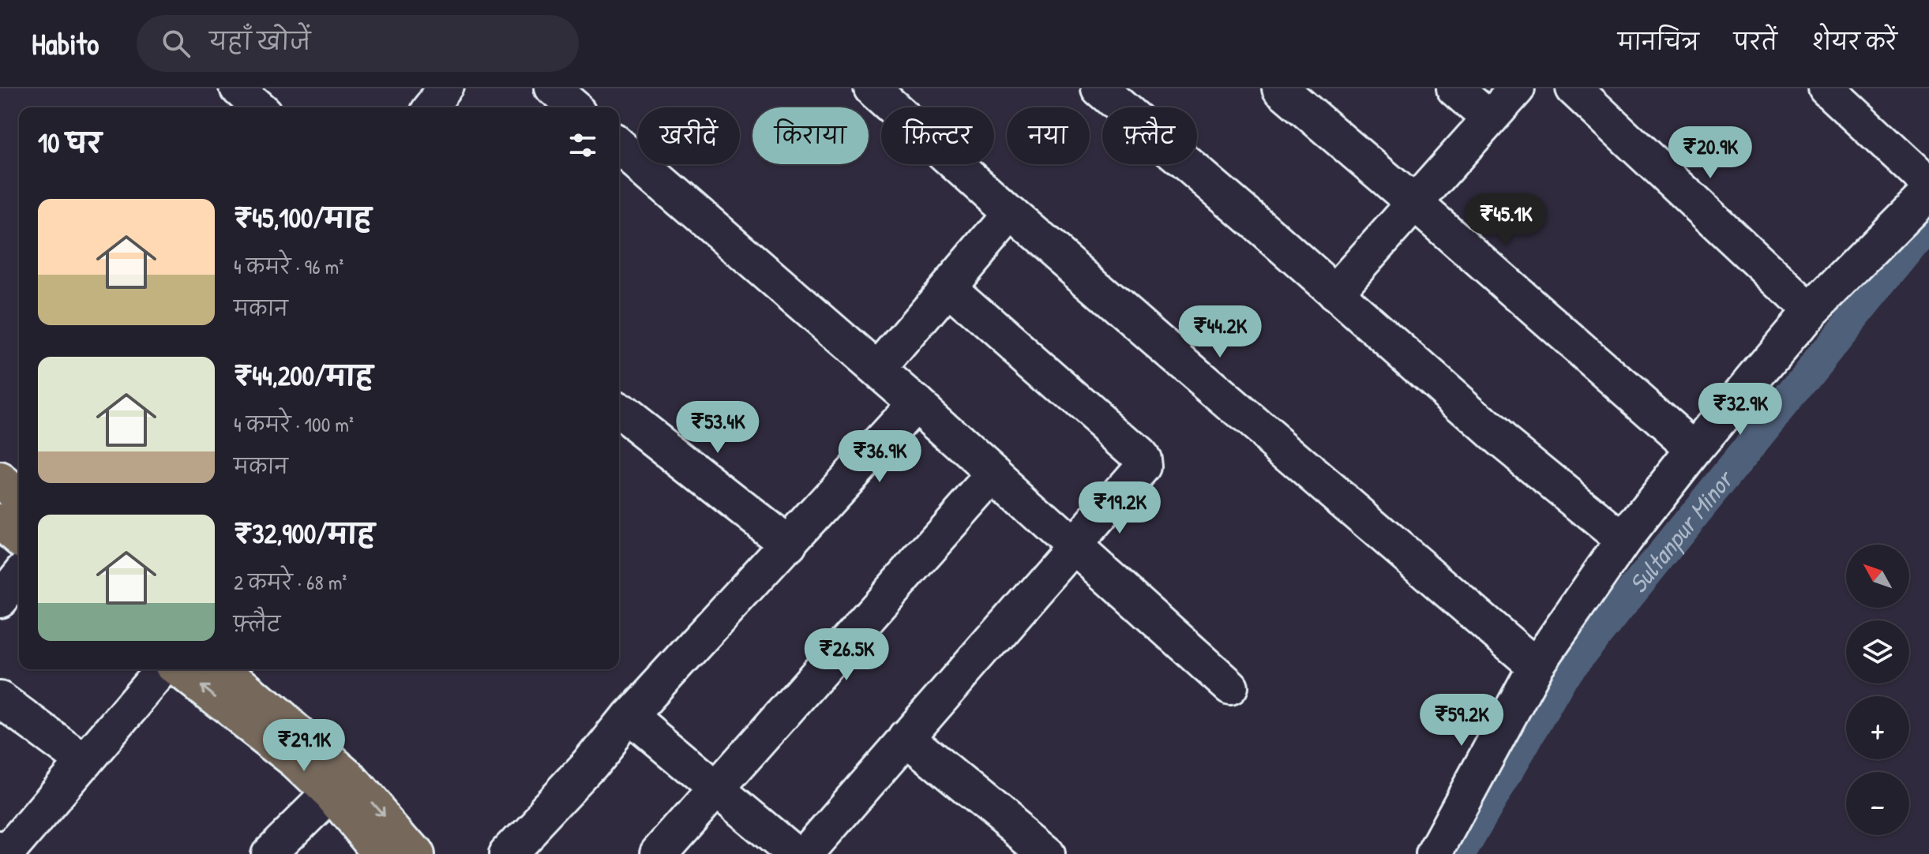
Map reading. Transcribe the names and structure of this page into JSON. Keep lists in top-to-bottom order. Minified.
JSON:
{"water":["Sultanpur Minor"],"north":"top left","page":{"header":"Habito","search":"यहाँ खोजें","nav":["मानचित्र","परतें","शेयर करें"],"chip":["खरीदें","किराया","फ़िल्टर","नया","फ़्लैट"],"heading":"10 घर","price":["₹20.9K","₹45.1K","₹44.2K","₹32.9K","₹53.4K","₹36.9K","₹19.2K","₹26.5K","₹59.2K","₹29.1K"],"list":[{"name":"₹45,100/माह","note":"4 कमरे · 96 m² · मकान"},{"name":"₹44,200/माह","note":"4 कमरे · 100 m² · मकान"},{"name":"₹32,900/माह","note":"2 कमरे · 68 m² · फ़्लैट"}],"map_buttons":["+","−"]}}
